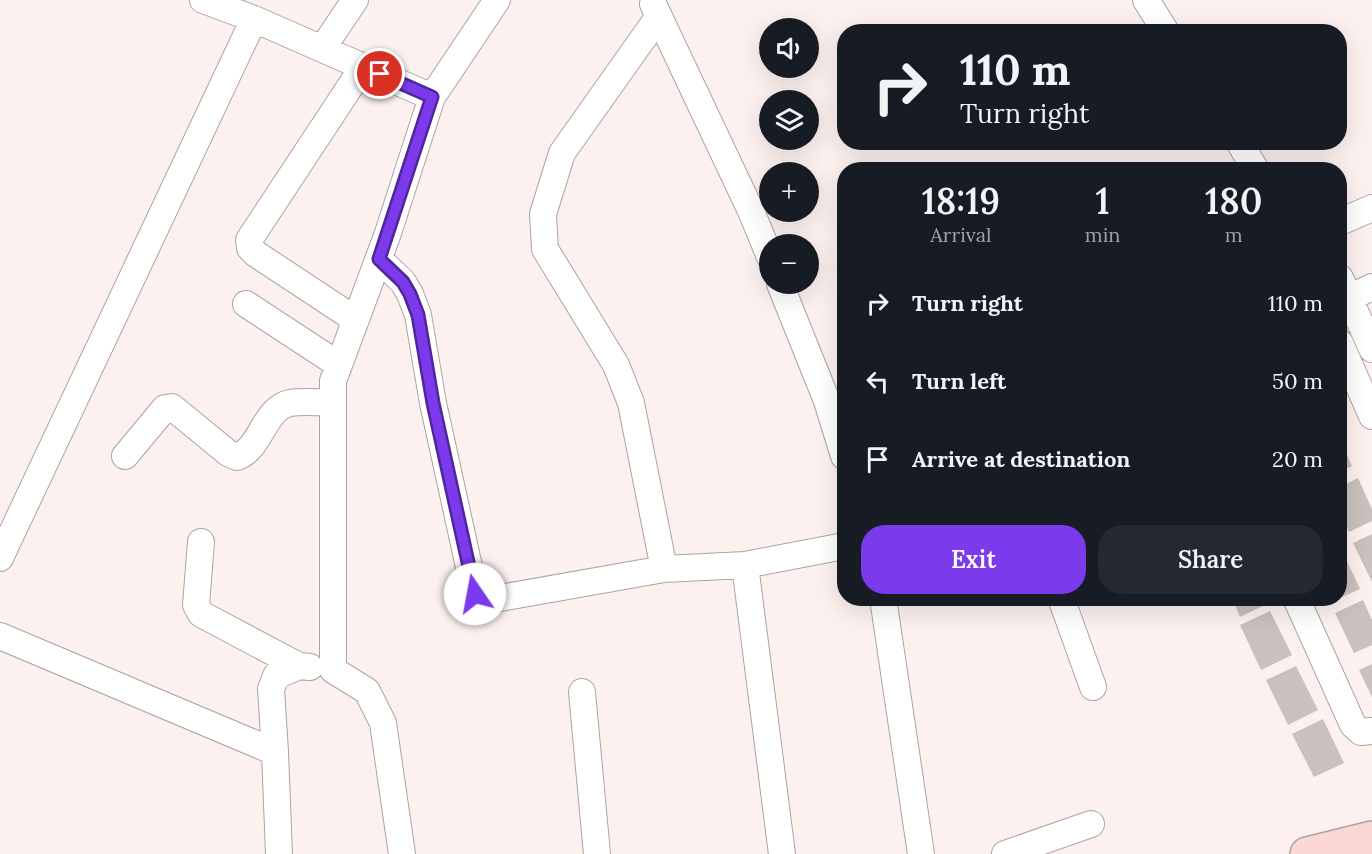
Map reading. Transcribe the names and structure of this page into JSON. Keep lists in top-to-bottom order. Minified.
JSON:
{"page":{"map_buttons":["+","−"],"turn":["110 m","Turn right"],"eta":["18:19","Arrival","1","min","180","m"],"list":[{"name":"Turn right","value":"110 m"},{"name":"Turn left","value":"50 m"},{"name":"Arrive at destination","value":"20 m"}],"buttons":["Exit","Share"]}}
